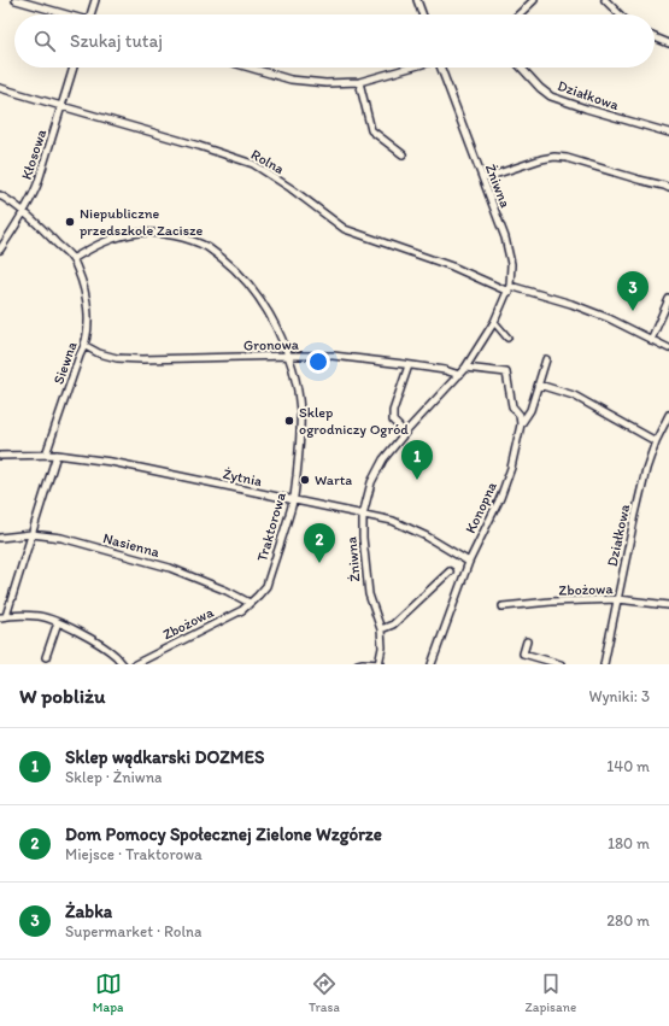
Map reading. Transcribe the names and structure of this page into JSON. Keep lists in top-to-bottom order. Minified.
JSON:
{"streets":{"street":["Działkowa","Kłosowa","Rolna","Żniwna","Gronowa","Siewna","Żytnia","Konopna","Traktorowa","Nasienna","Zbożowa"]},"crossings":[["Działkowa","Zbożowa"],["Kłosowa","Rolna"],["Kłosowa","Siewna"],["Rolna","Żniwna"],["Żniwna","Gronowa"],["Żniwna","Żytnia"],["Gronowa","Siewna"],["Gronowa","Traktorowa"],["Siewna","Żytnia"],["Siewna","Traktorowa"],["Żytnia","Konopna"],["Żytnia","Traktorowa"],["Traktorowa","Nasienna"],["Traktorowa","Zbożowa"],["Nasienna","Zbożowa"]],"places":["Niepubliczne przedszkole Zacisze","Sklep ogrodniczy Ogród","Warta"],"page":{"search":"Szukaj tutaj","pins":["3","1","2"],"heading":["W pobliżu","Wyniki: 3"],"list":[{"mark":"1","name":"Sklep wędkarski DOZMES","note":"Sklep · Żniwna","value":"140 m"},{"mark":"2","name":"Dom Pomocy Społecznej Zielone Wzgórze","note":"Miejsce · Traktorowa","value":"180 m"},{"mark":"3","name":"Żabka","note":"Supermarket · Rolna","value":"280 m"}],"nav":["Mapa","Trasa","Zapisane"]}}
